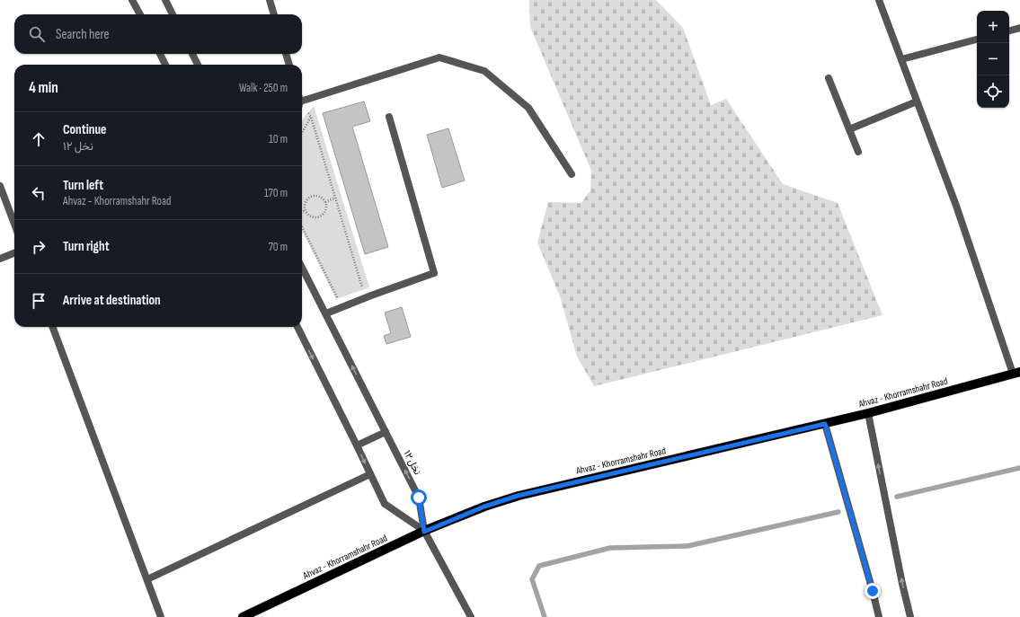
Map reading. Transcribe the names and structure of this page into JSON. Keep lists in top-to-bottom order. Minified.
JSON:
{"streets":{"main road":["Ahvaz - Khorramshahr Road"],"street":["نخل ۱۲"]},"crossings":[["Ahvaz - Khorramshahr Road","نخل ۱۲"]],"page":{"map_buttons":["+","−"],"search":"Search here","heading":["4 min","Walk · 250 m"],"list":[["Continue","نخل ۱۲","10 m"],["Turn left","Ahvaz - Khorramshahr Road","170 m"],["Turn right","70 m"],"Arrive at destination"]}}
